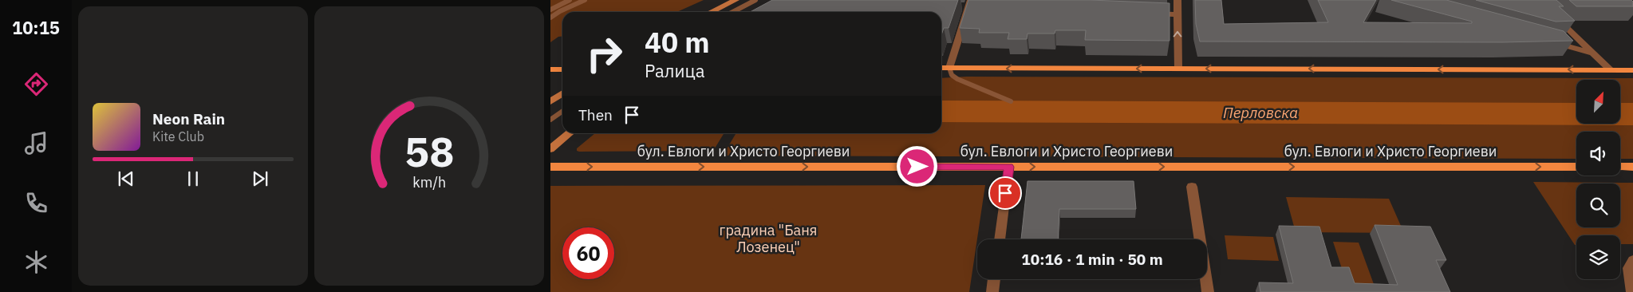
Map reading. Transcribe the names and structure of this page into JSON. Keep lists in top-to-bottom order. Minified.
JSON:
{"streets":{"main road":["бул. Евлоги и Христо Георгиеви"]},"one_way":["бул. Евлоги и Христо Георгиеви"],"water":["Перловска"],"parks":["градина \"Баня Лозенец\""],"north":"top right","page":{"tabs":"10:15","turn":["40 m","Ралица"],"then":"Then","song":["Neon Rain","Kite Club"],"limit":"60","trip":"10:16 · 1 min · 50 m","gauge":["58","km/h"]}}
